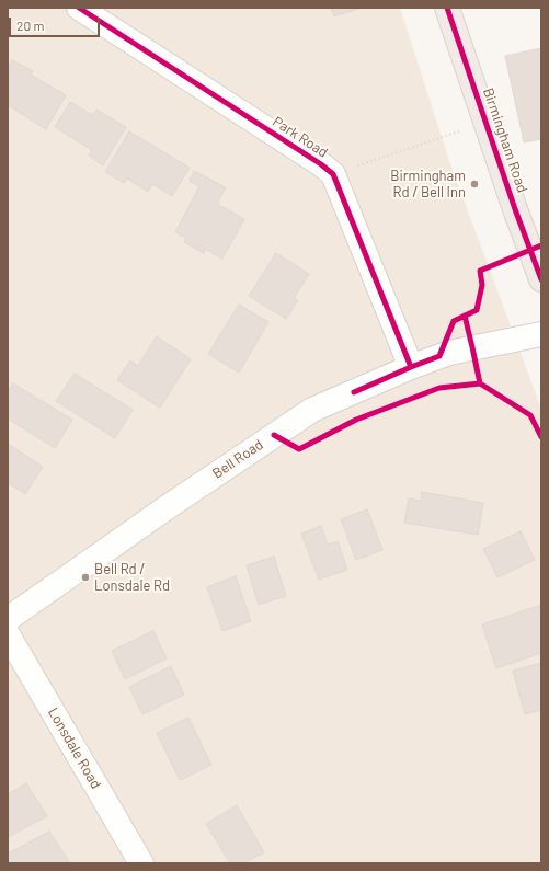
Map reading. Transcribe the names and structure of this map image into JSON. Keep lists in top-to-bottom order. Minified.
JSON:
{"streets":{"highway":["Birmingham Road"],"street":["Park Road","Bell Road","Lonsdale Road"]},"crossings":[["Park Road","Bell Road"]],"places":["Birmingham Rd / Bell Inn","Bell Rd / Lonsdale Rd"],"scale_bar":"20 m"}
